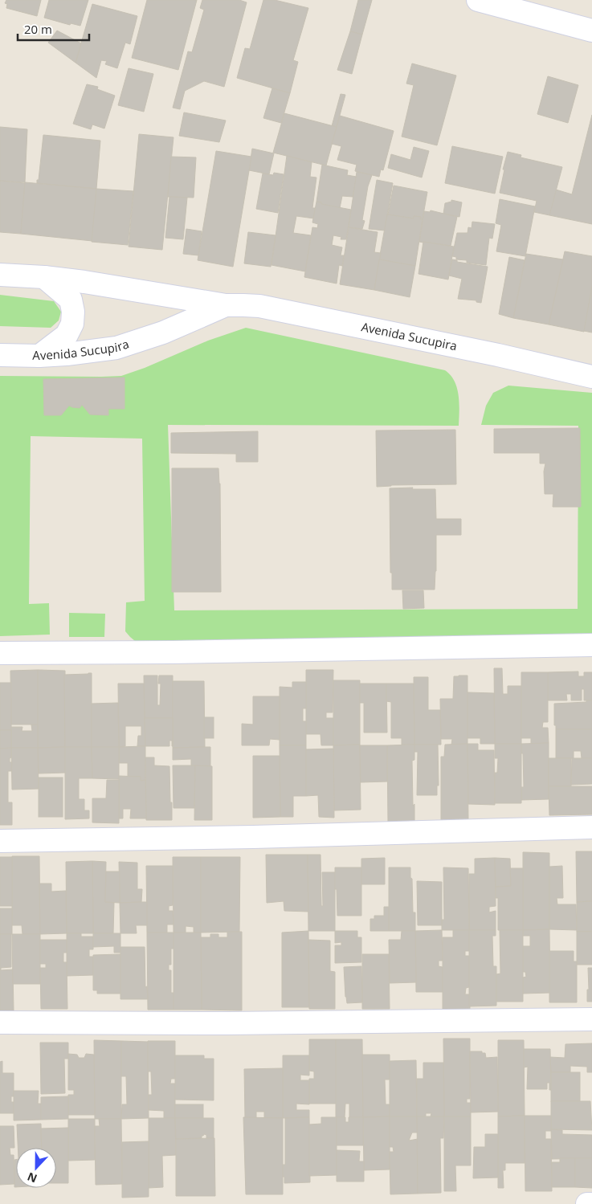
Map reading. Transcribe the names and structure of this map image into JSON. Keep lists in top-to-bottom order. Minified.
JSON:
{"streets":{"street":["Avenida Sucupira"]},"scale_bar":"20 m","north":"bottom"}
